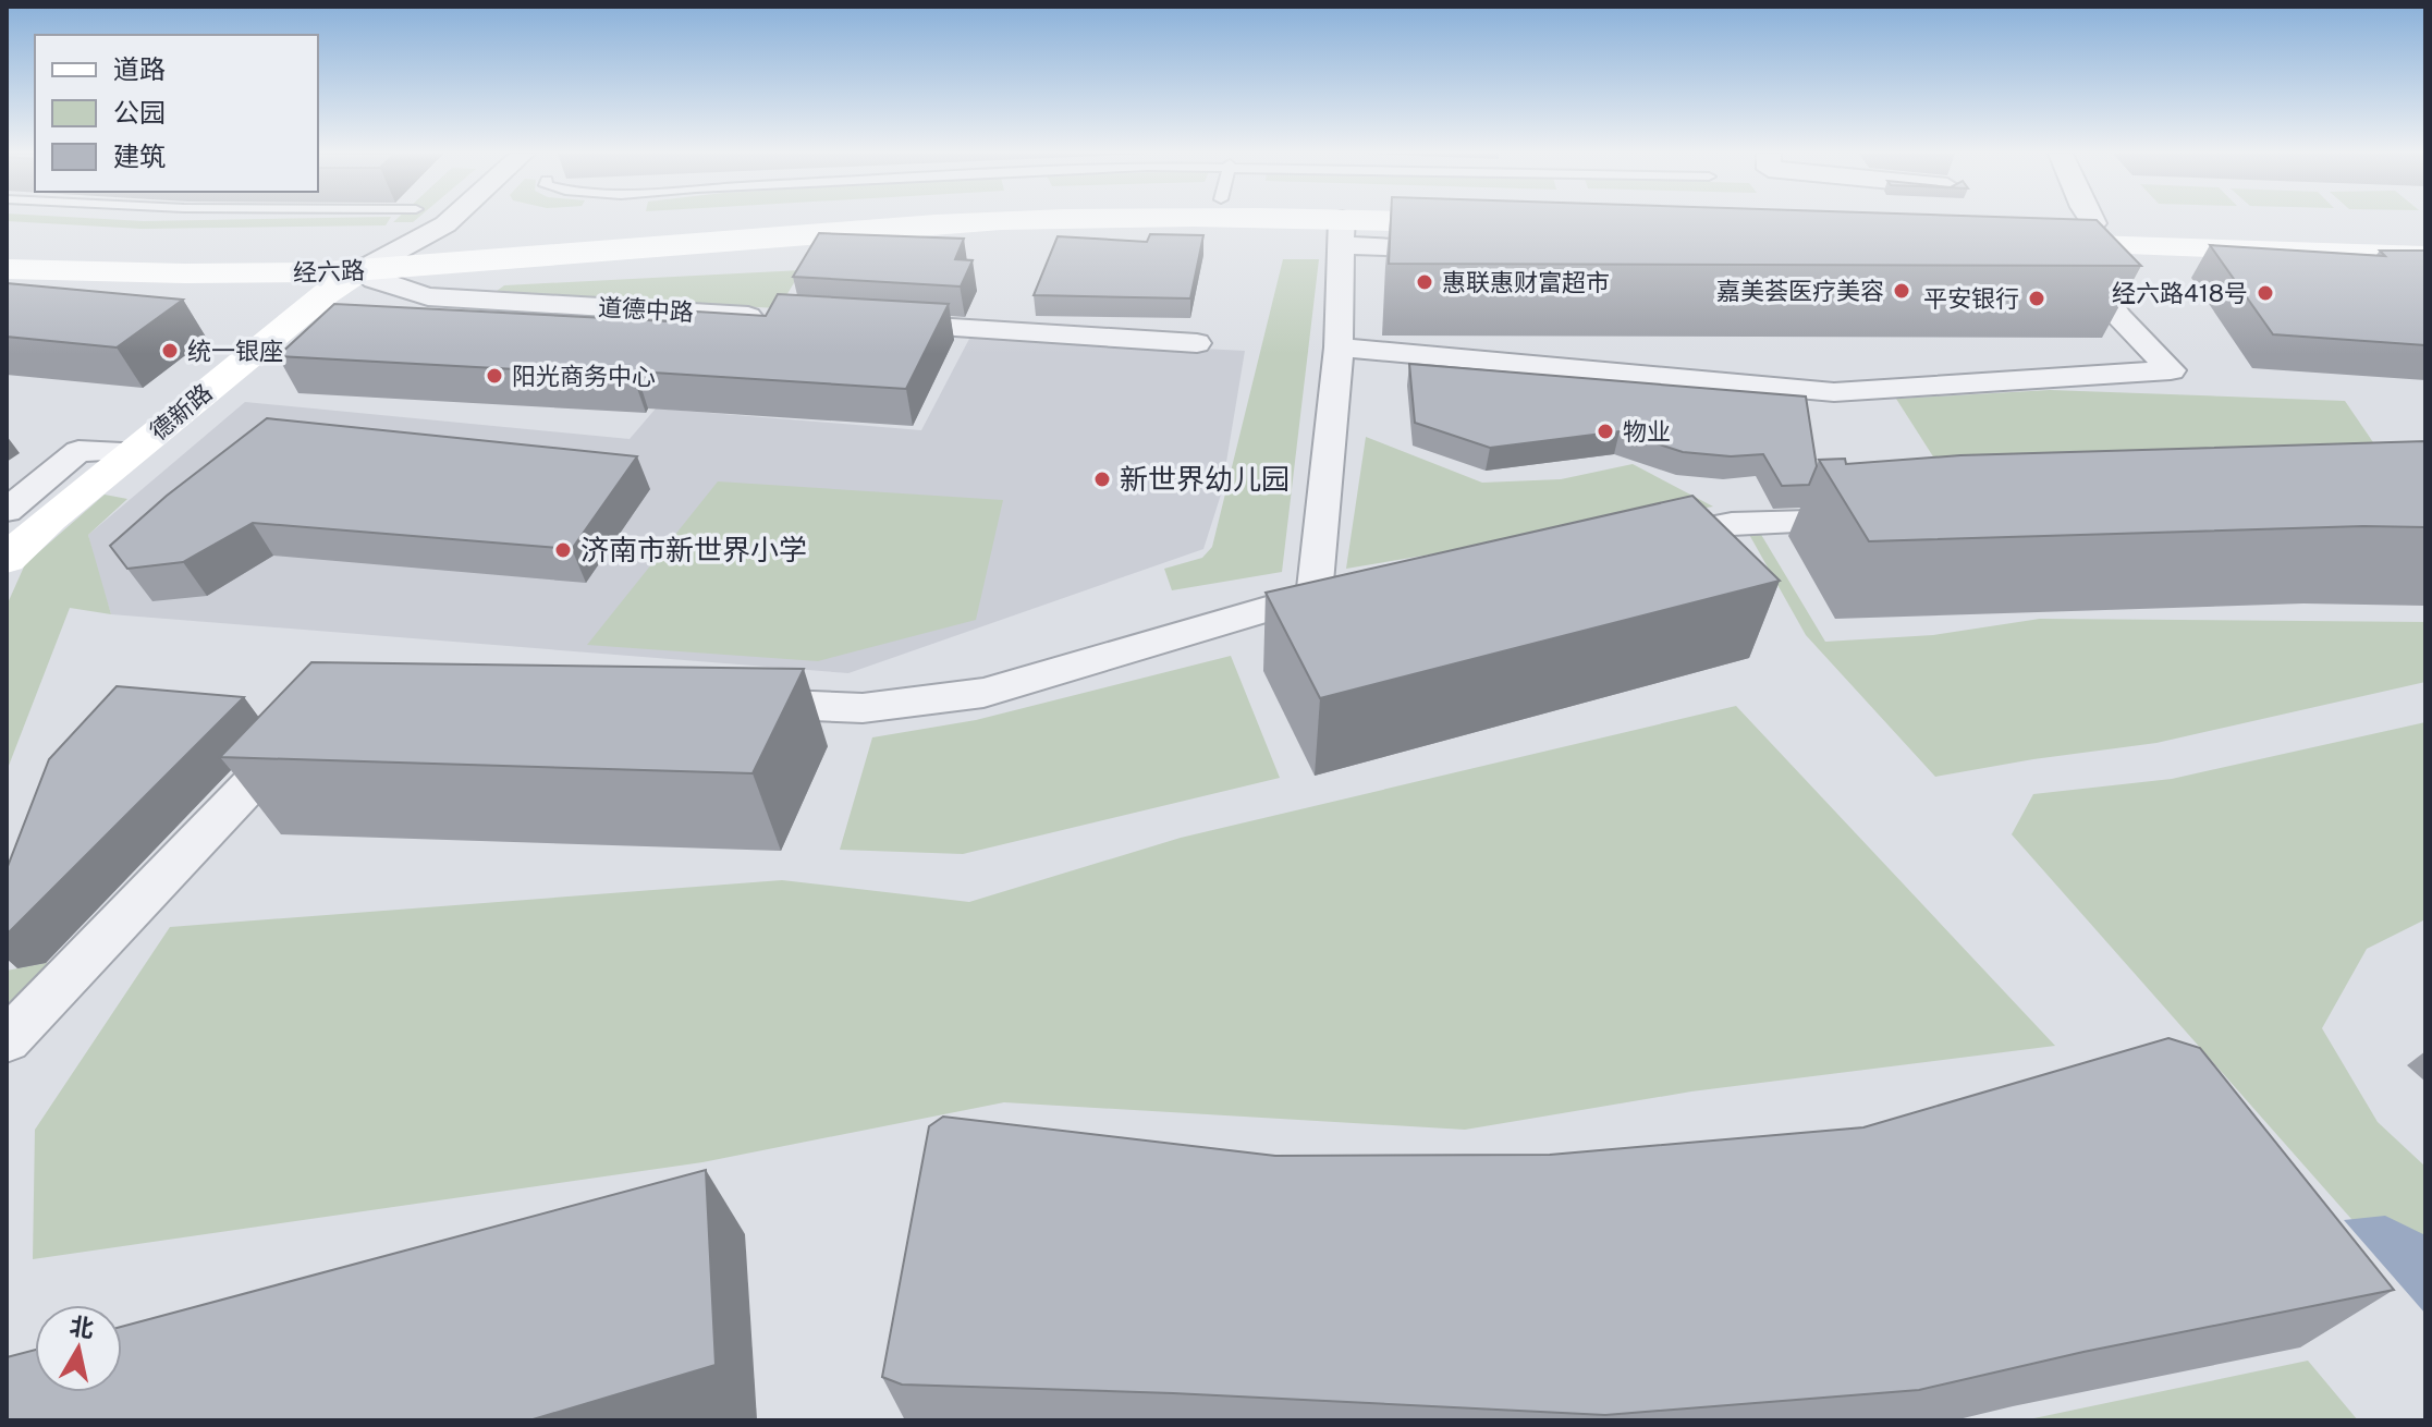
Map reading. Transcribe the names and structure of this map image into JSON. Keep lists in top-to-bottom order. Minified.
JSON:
{"streets":{"main road":["经六路","德新路"],"street":["道德中路"]},"crossings":[["经六路","道德中路"],["经六路","德新路"],["道德中路","德新路"]],"places":["惠联惠财富超市","嘉美荟医疗美容","经六路418号","平安银行","统一银座","阳光商务中心","物业","新世界幼儿园","济南市新世界小学"],"legend":["道路","公园","建筑"],"north":"top"}
